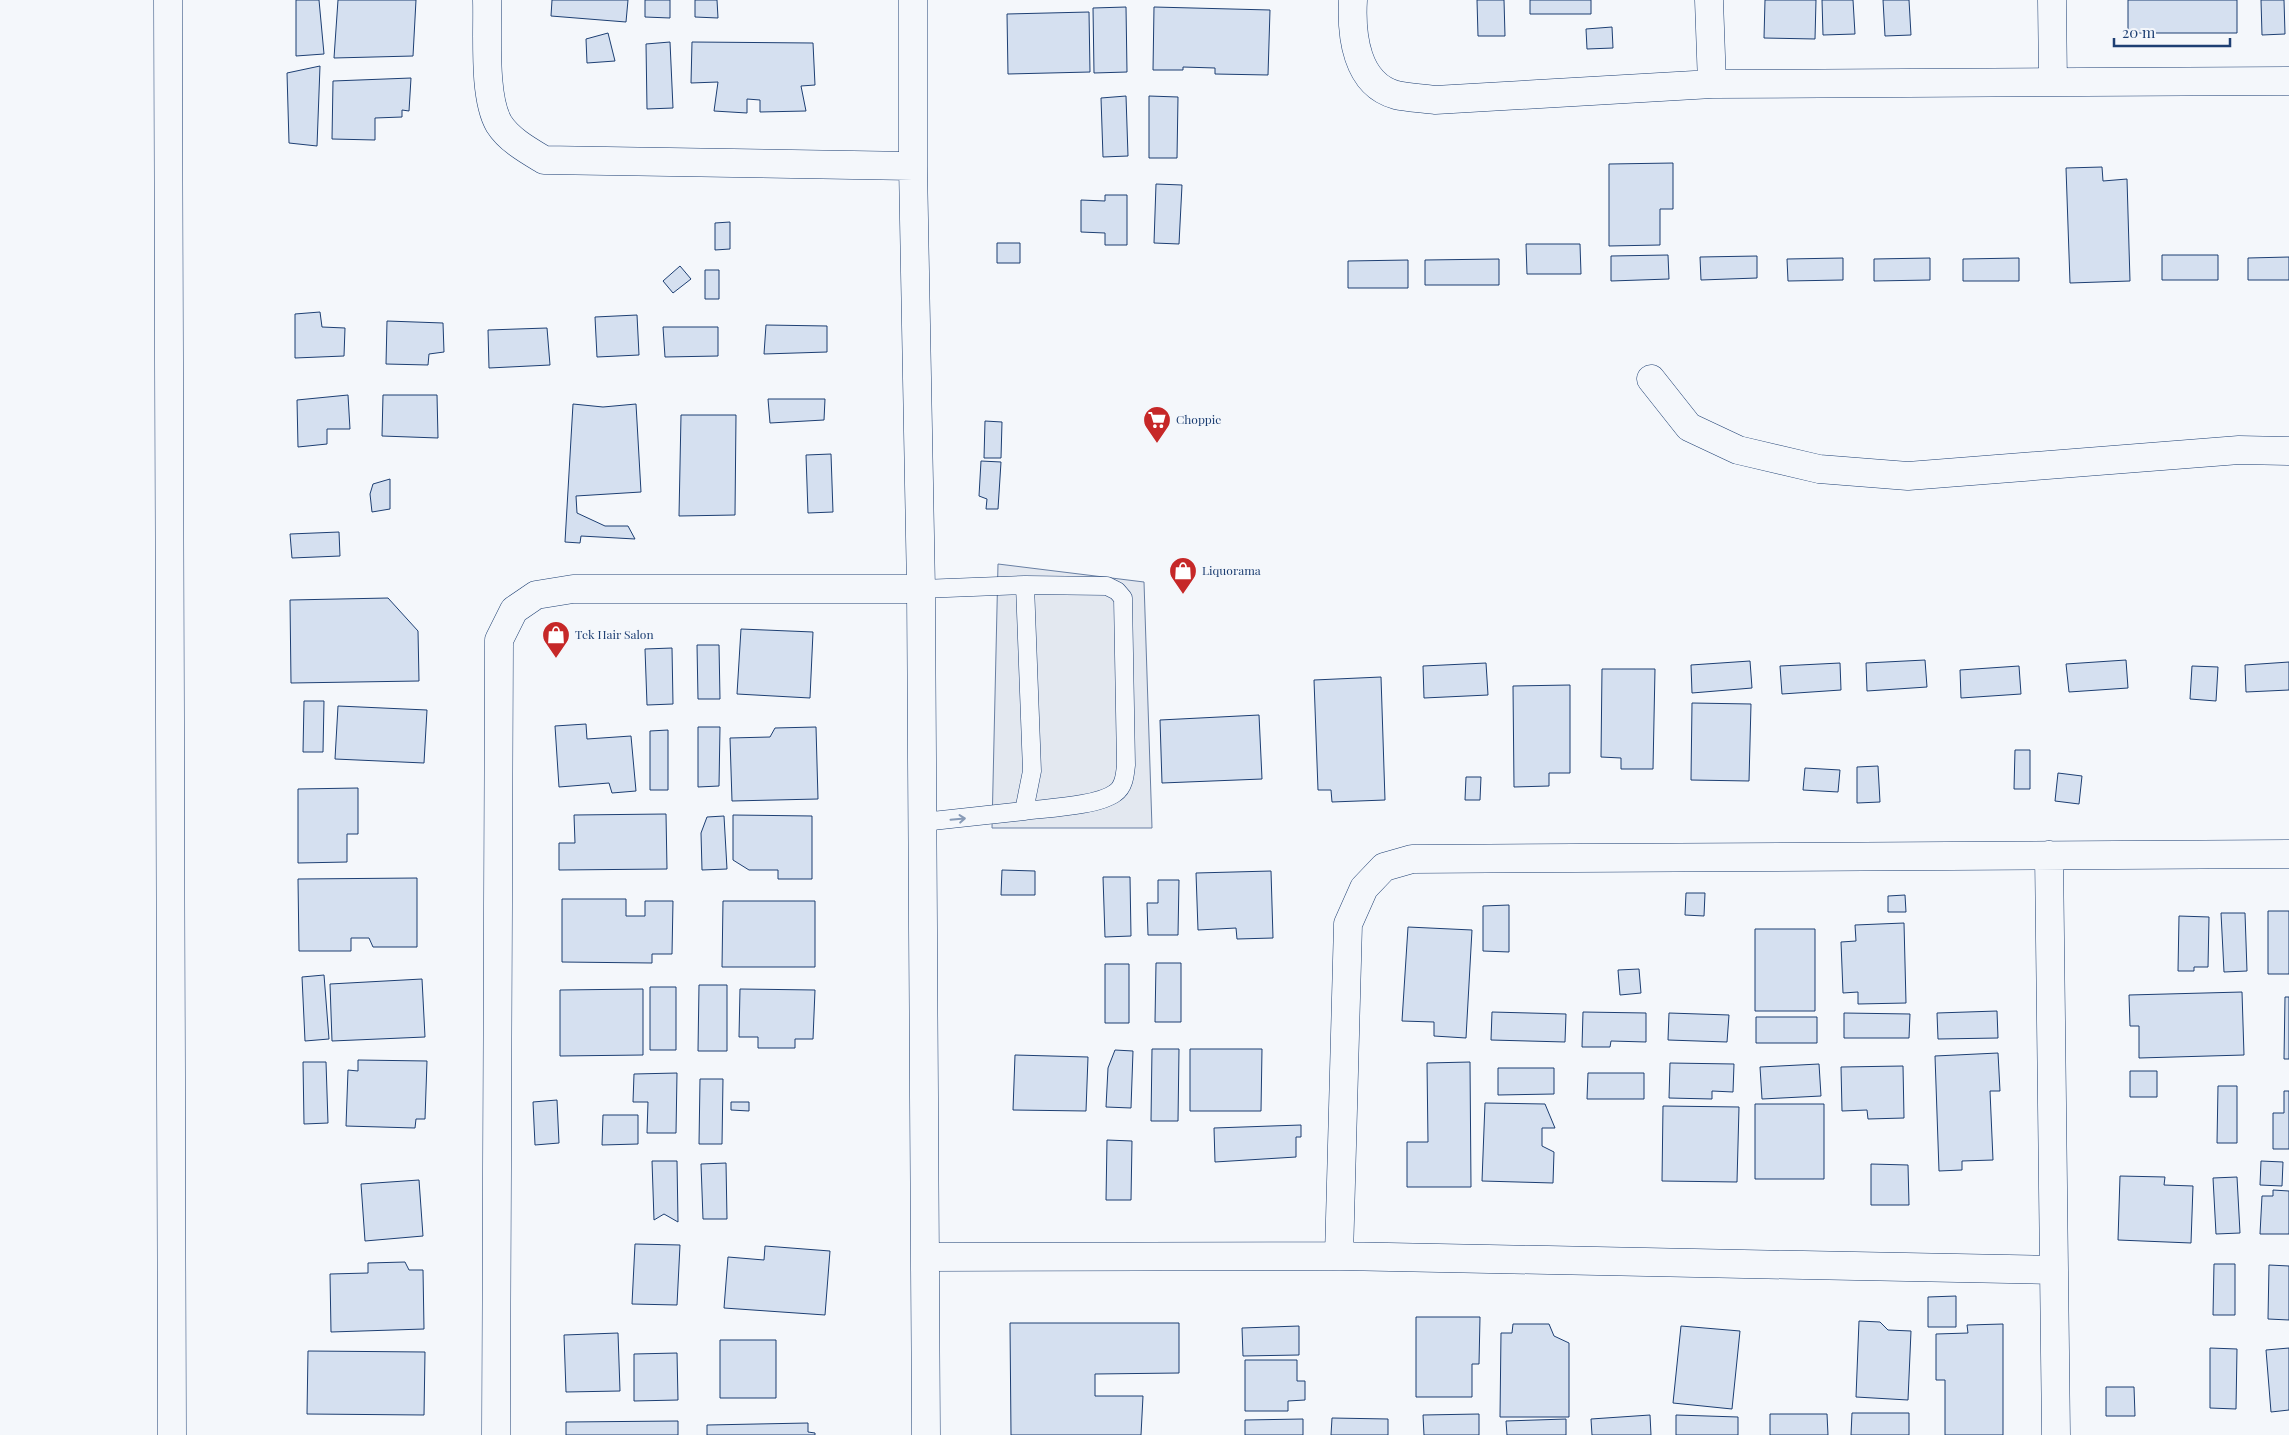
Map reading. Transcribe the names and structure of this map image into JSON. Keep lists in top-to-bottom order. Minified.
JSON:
{"places":{"supermarket":["Choppie"],"shop":["Liquorama","Tek Hair Salon"]},"scale_bar":"20 m"}
